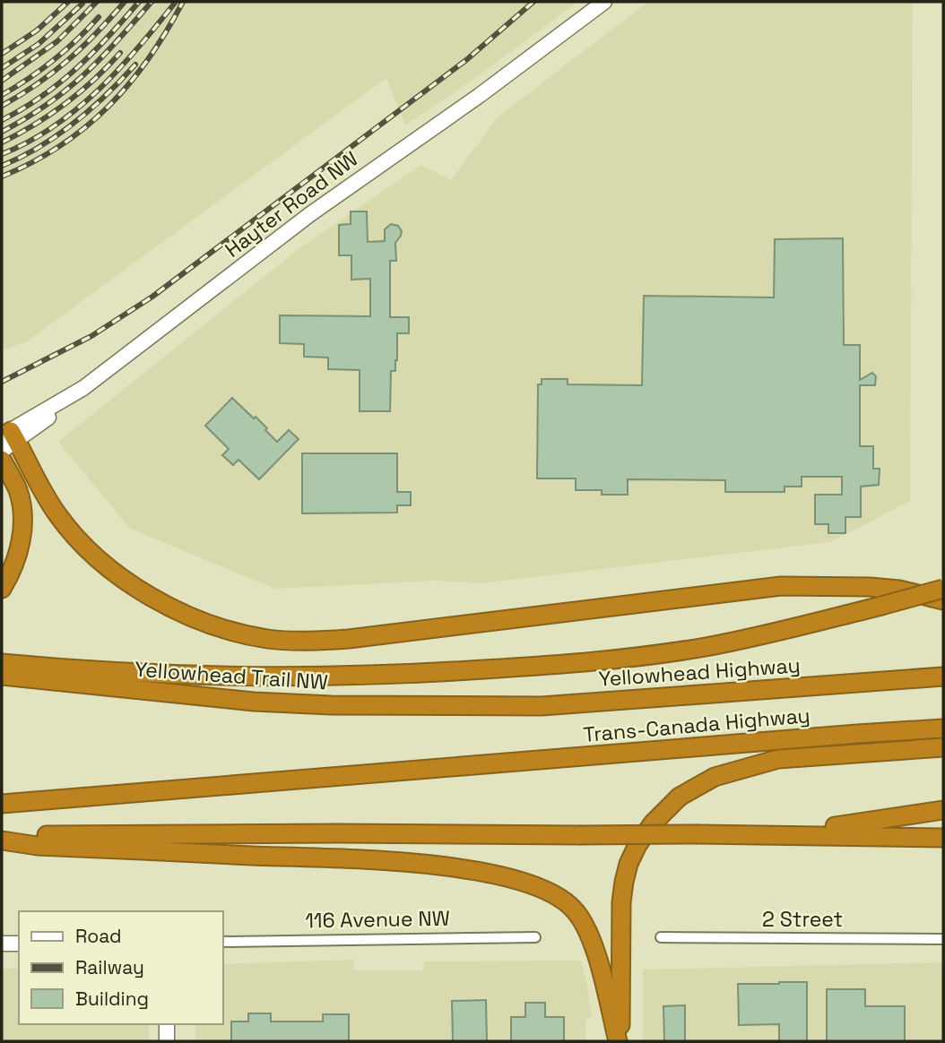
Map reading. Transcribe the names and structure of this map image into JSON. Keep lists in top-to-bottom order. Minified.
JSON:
{"streets":{"highway":["Yellowhead Highway","Yellowhead Trail NW","Trans-Canada Highway"],"street":["Hayter Road NW","116 Avenue NW","2 Street"]},"crossings":[["Yellowhead Highway","Yellowhead Trail NW"]],"legend":["Road","Railway","Building"]}
